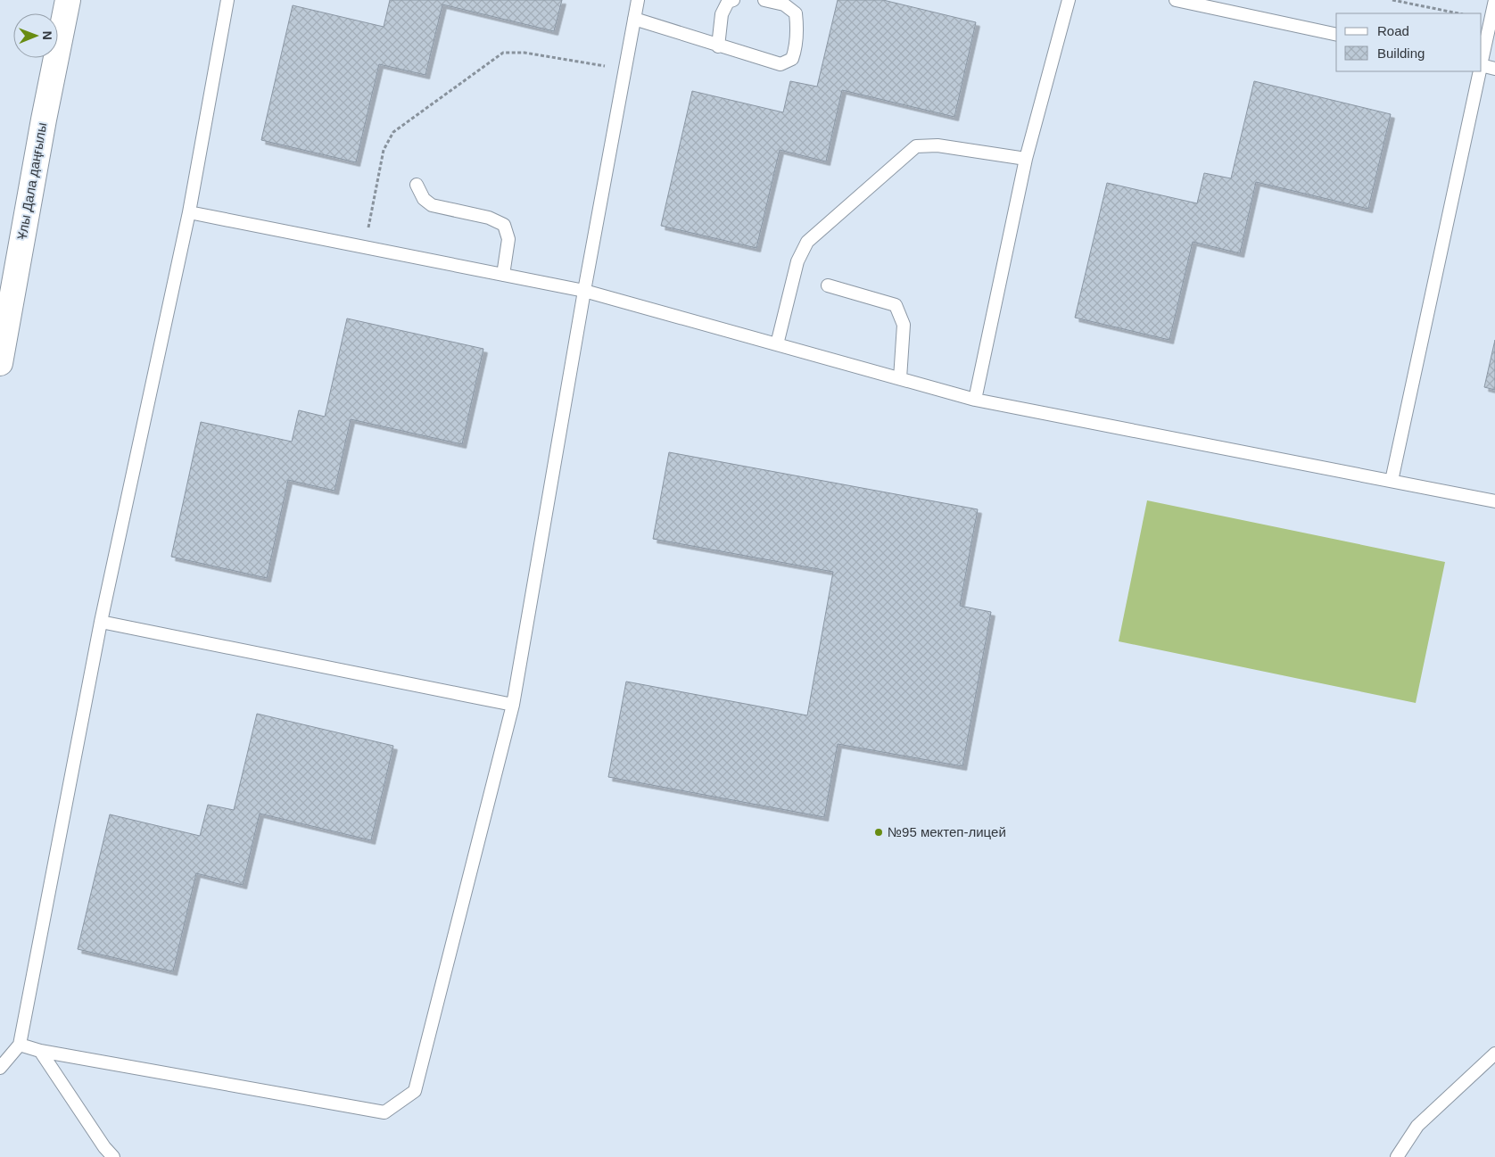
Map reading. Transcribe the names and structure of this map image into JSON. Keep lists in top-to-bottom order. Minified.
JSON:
{"streets":{"main road":["Ұлы Дала даңғылы"]},"places":["№95 мектеп-лицей"],"legend":["Road","Building"],"north":"right"}
